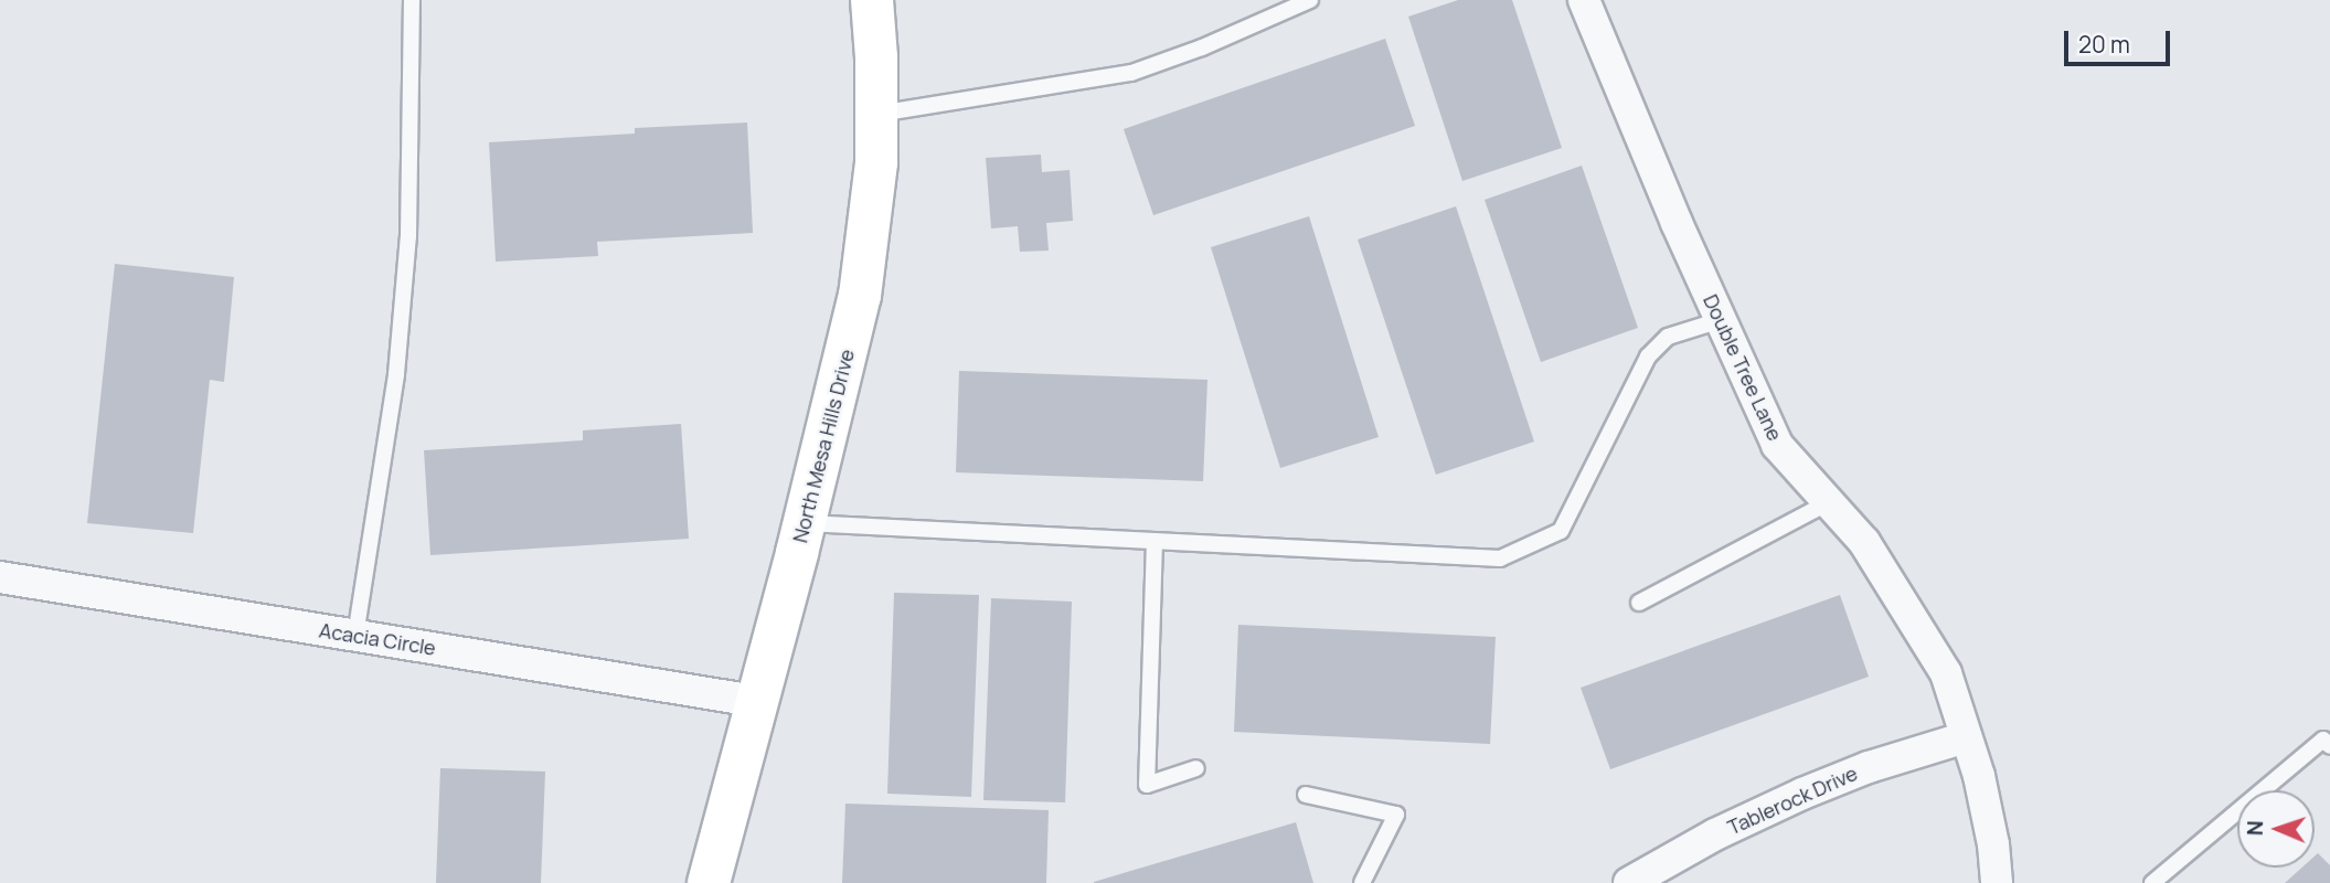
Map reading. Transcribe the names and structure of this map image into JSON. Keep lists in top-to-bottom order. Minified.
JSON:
{"streets":{"street":["Double Tree Lane","North Mesa Hills Drive","Acacia Circle","Tablerock Drive"]},"crossings":[["Double Tree Lane","Tablerock Drive"],["North Mesa Hills Drive","Acacia Circle"]],"scale_bar":"20 m","north":"left"}
